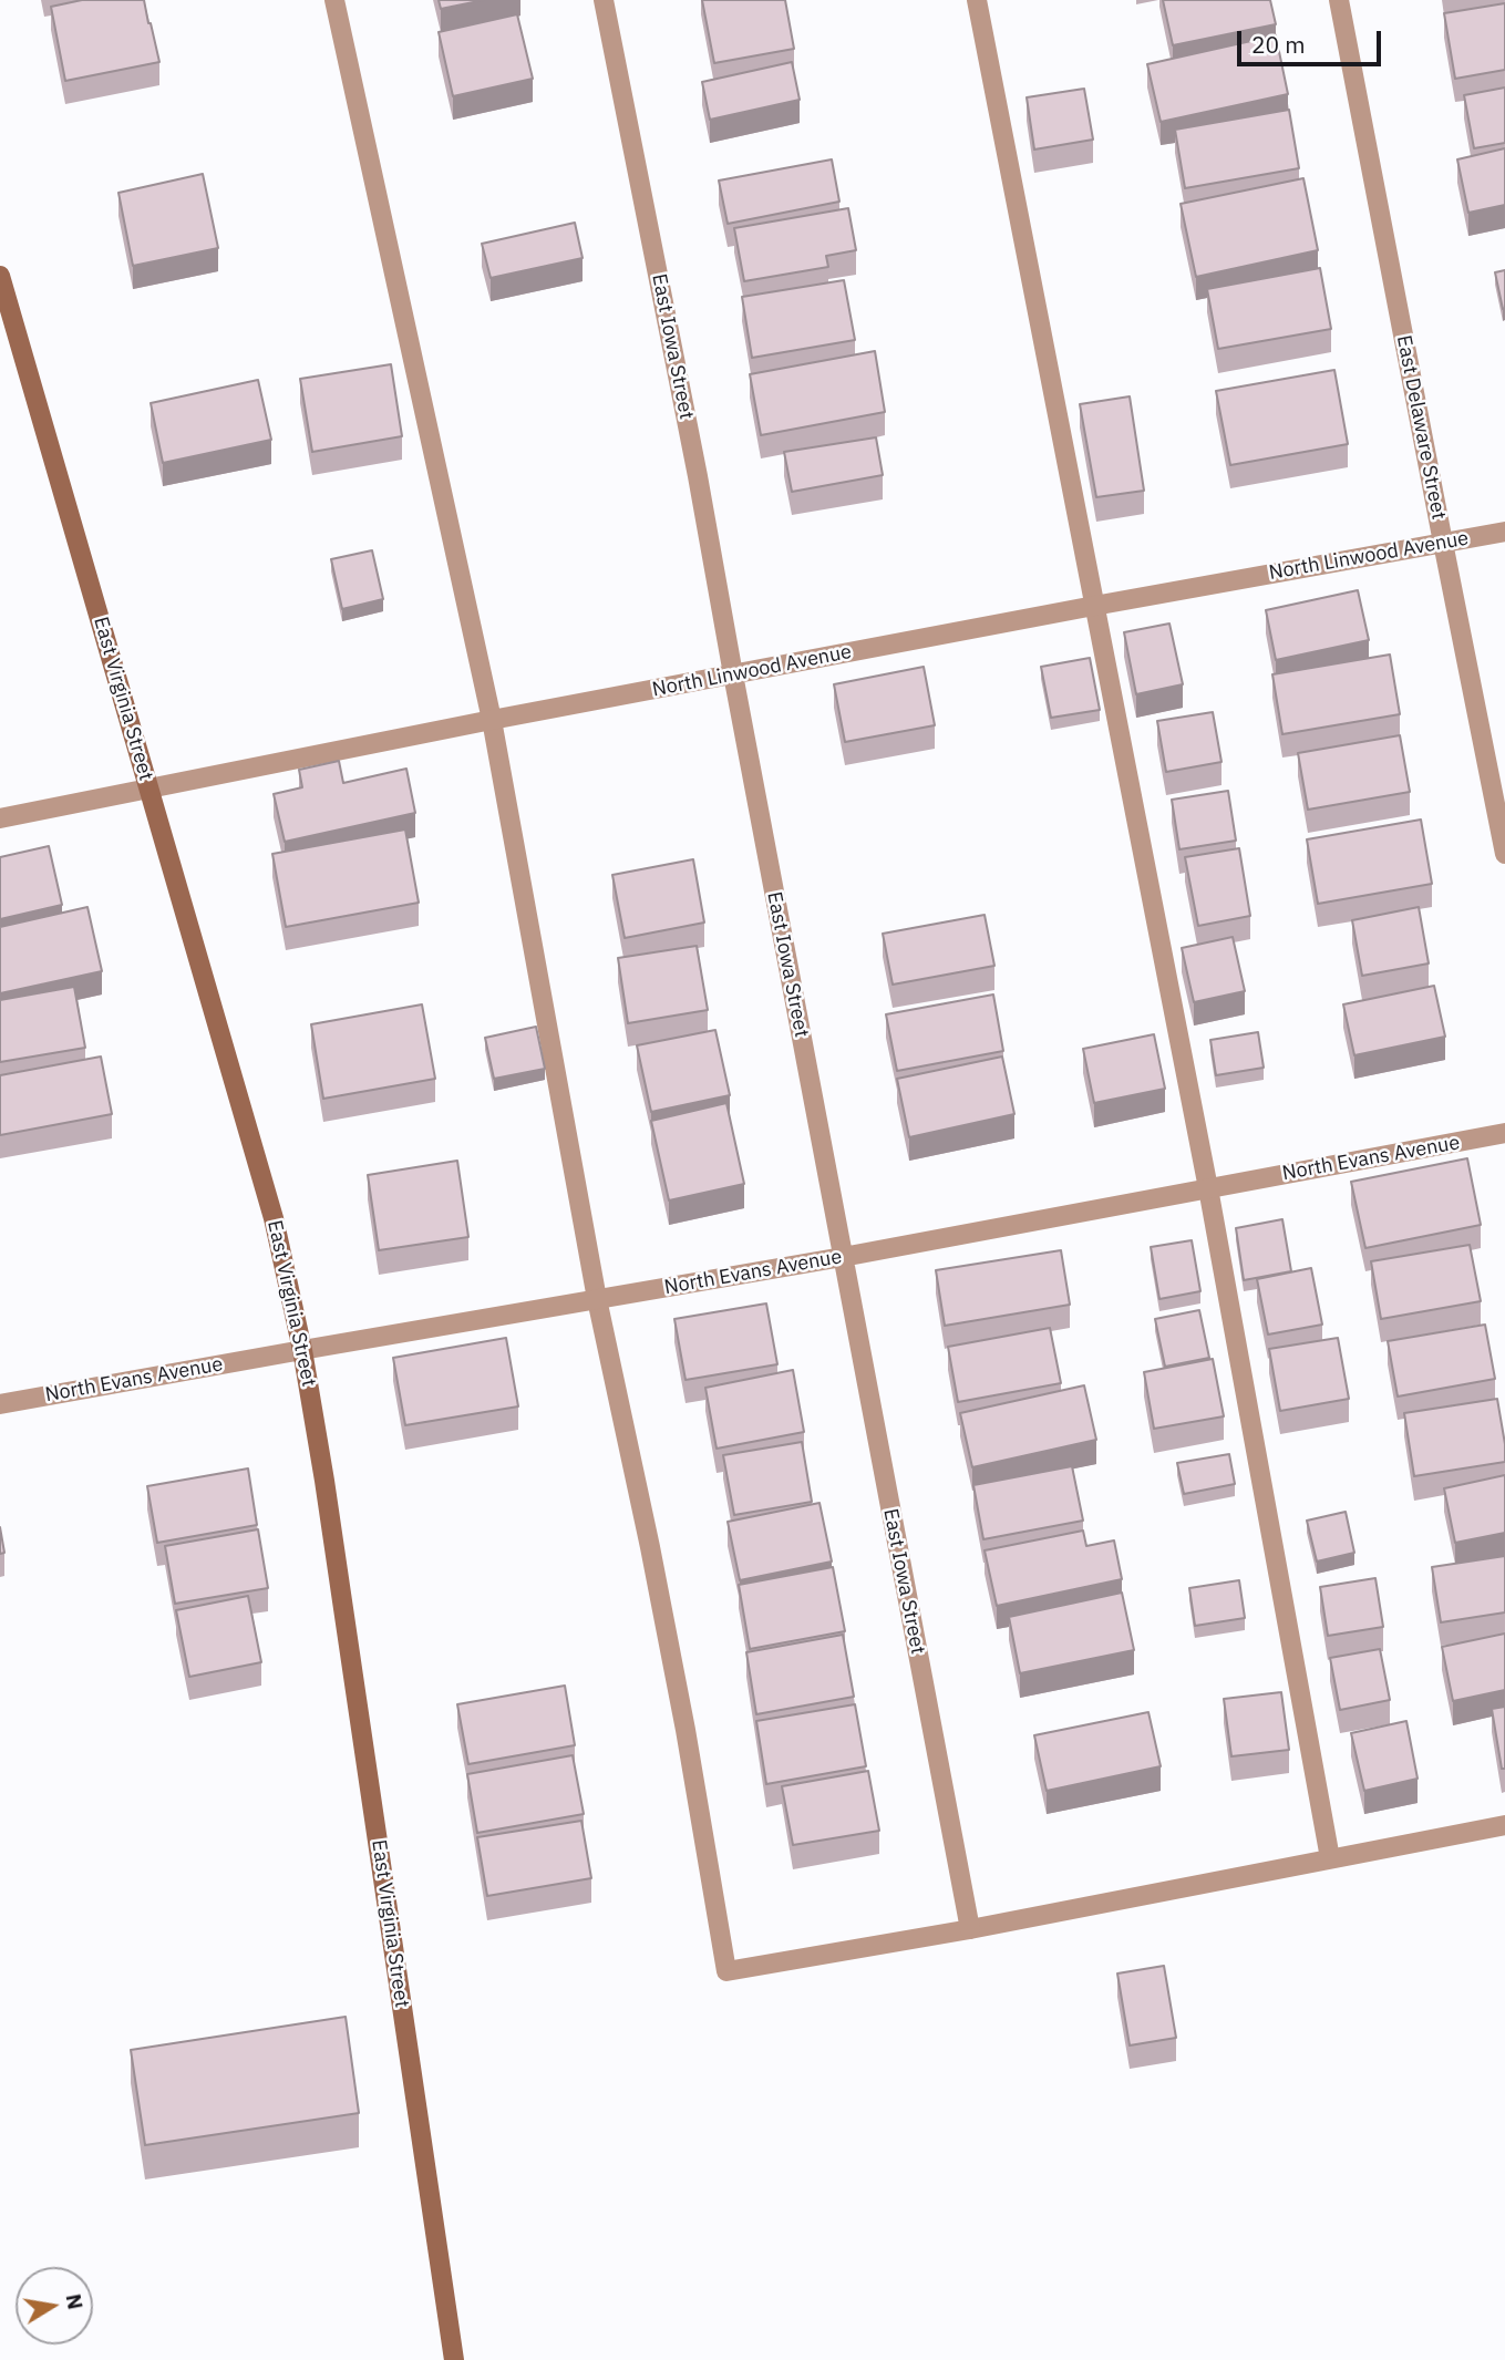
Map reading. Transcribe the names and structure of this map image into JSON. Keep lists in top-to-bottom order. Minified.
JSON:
{"streets":{"main road":["East Virginia Street"],"street":["East Iowa Street","East Delaware Street","North Linwood Avenue","North Evans Avenue"]},"crossings":[["East Iowa Street","North Linwood Avenue"],["East Iowa Street","North Evans Avenue"],["East Delaware Street","North Linwood Avenue"],["North Linwood Avenue","East Virginia Street"],["East Virginia Street","North Evans Avenue"]],"scale_bar":"20 m","north":"right"}
